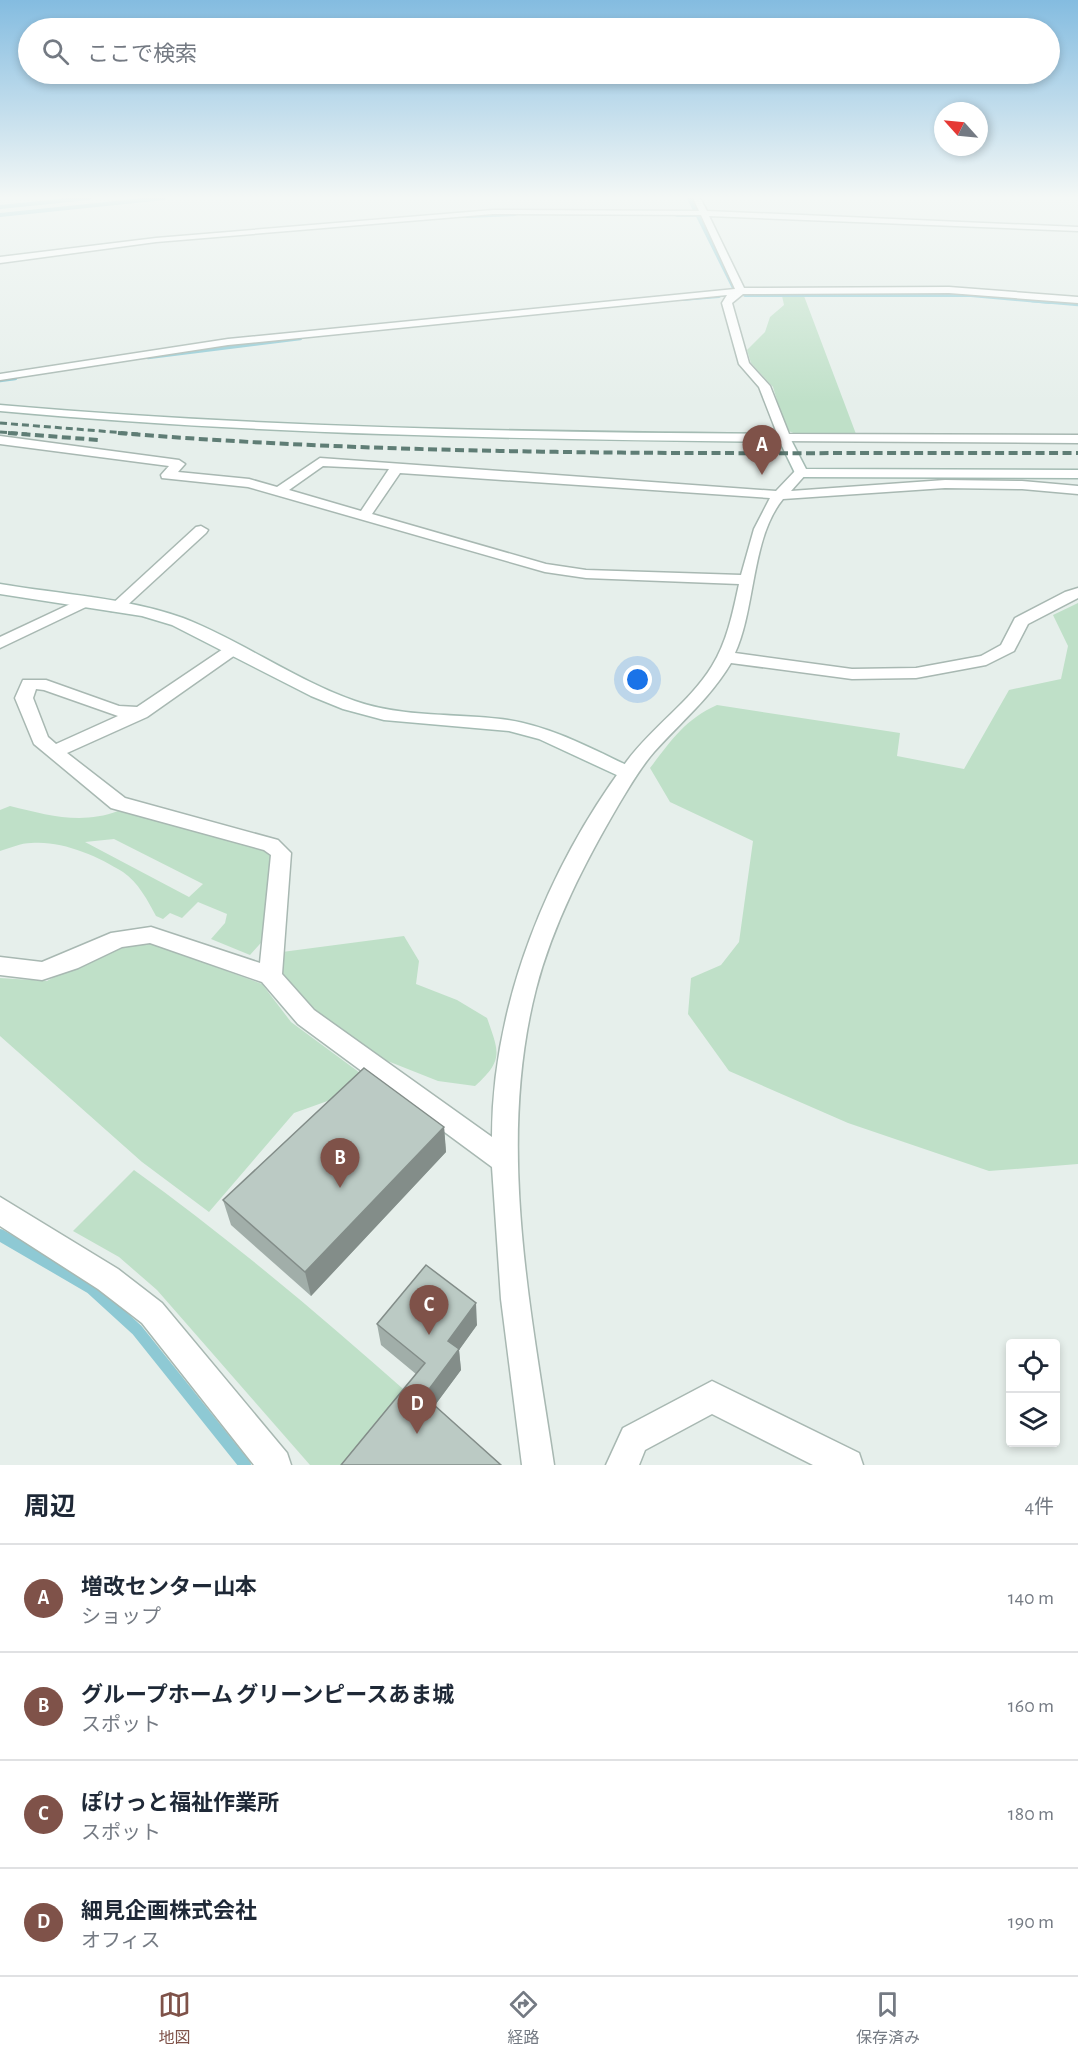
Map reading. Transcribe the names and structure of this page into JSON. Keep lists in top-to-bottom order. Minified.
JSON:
{"north":"top left","page":{"search":"ここで検索","pins":["A","B","C","D"],"heading":["周辺","4件"],"list":[{"mark":"A","name":"増改センター山本","note":"ショップ","value":"140 m"},{"mark":"B","name":"グループホーム グリーンピースあま城","note":"スポット","value":"160 m"},{"mark":"C","name":"ぽけっと福祉作業所","note":"スポット","value":"180 m"},{"mark":"D","name":"細見企画株式会社","note":"オフィス","value":"190 m"}],"nav":["地図","経路","保存済み"]}}
